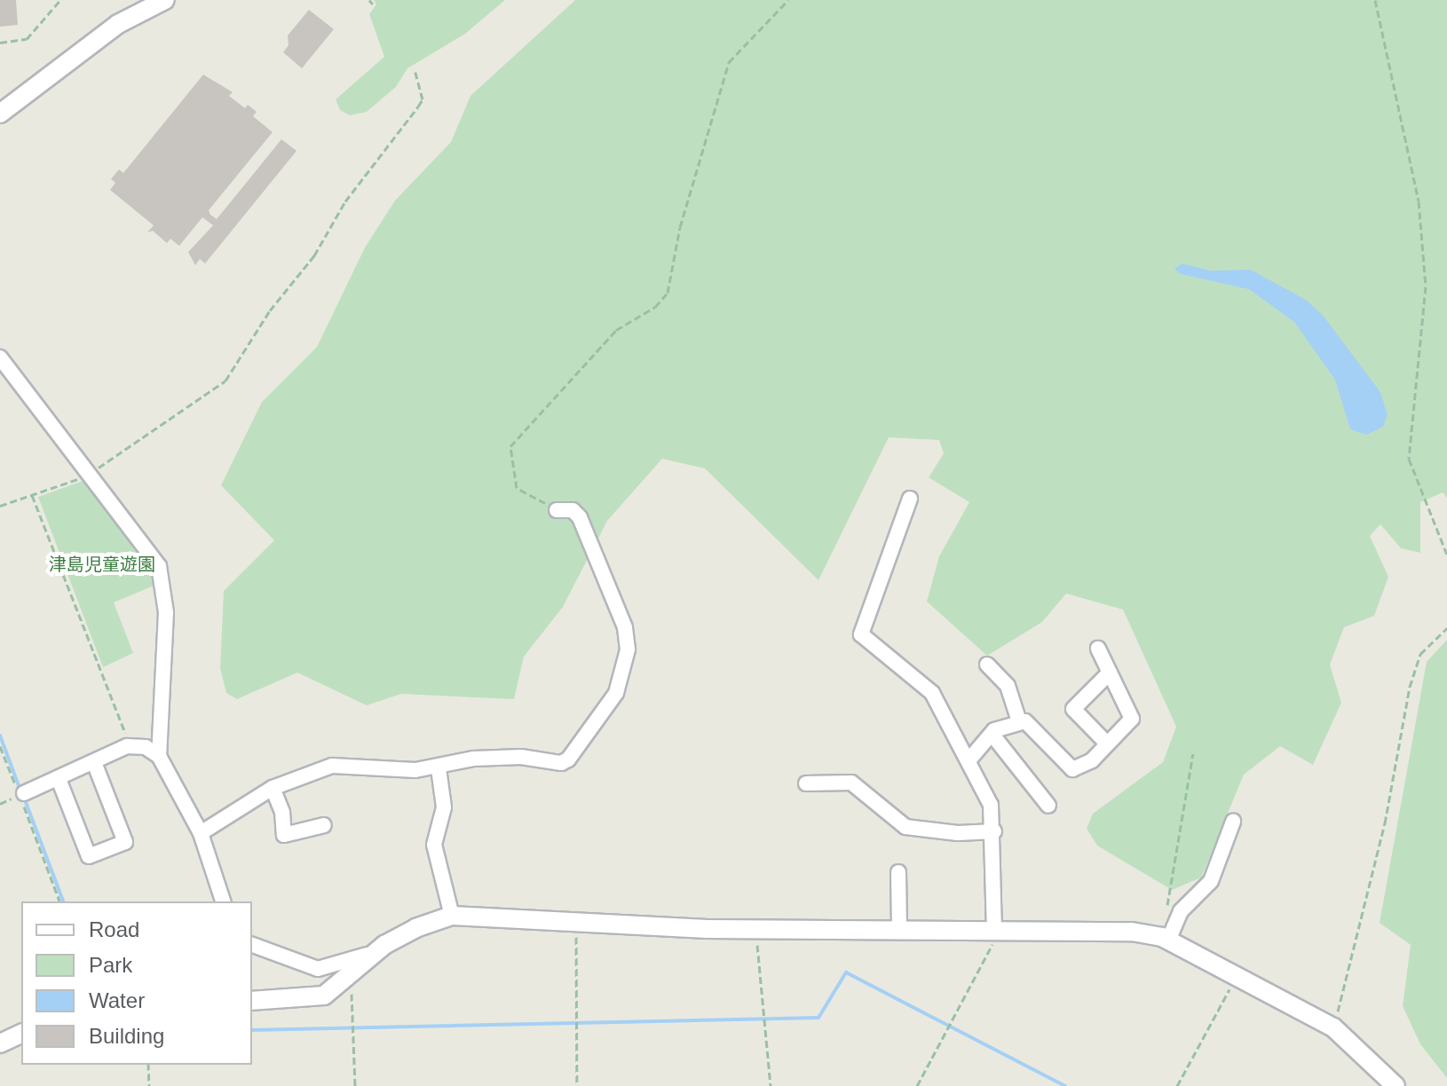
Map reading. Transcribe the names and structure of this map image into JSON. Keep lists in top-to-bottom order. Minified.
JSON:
{"parks":["津島児童遊園"],"legend":["Road","Park","Water","Building"]}
